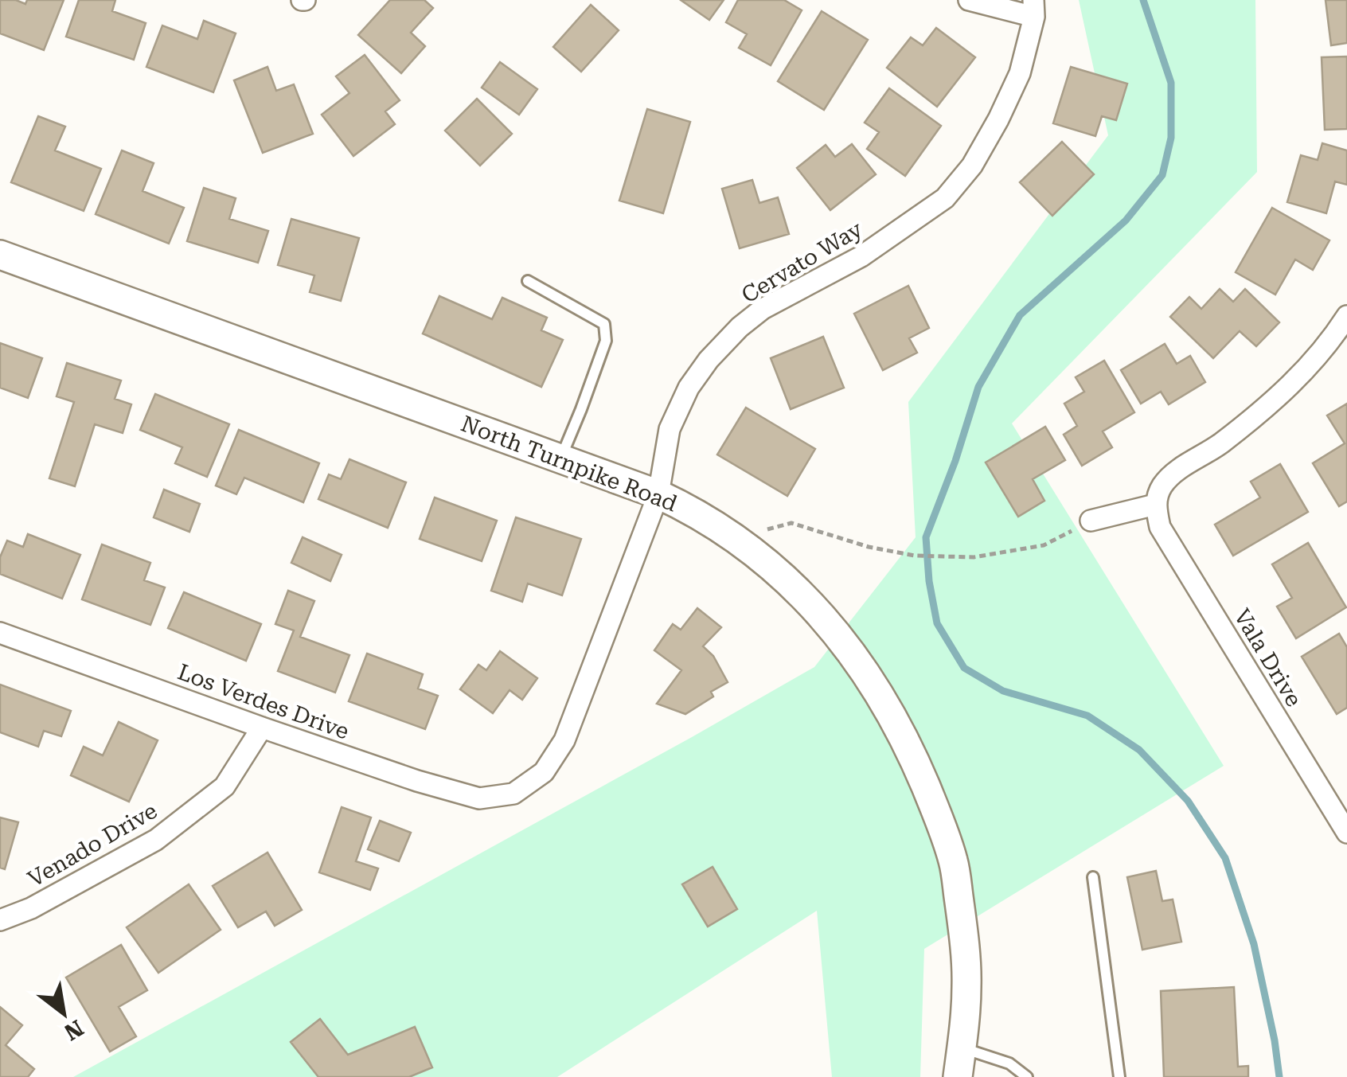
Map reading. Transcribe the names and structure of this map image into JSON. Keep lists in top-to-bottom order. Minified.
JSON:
{"streets":{"main road":["North Turnpike Road"],"street":["Cervato Way","Vala Drive","Los Verdes Drive","Venado Drive"]},"crossings":[["Cervato Way","North Turnpike Road"],["Cervato Way","Los Verdes Drive"],["Los Verdes Drive","Venado Drive"]],"north":"bottom right"}
